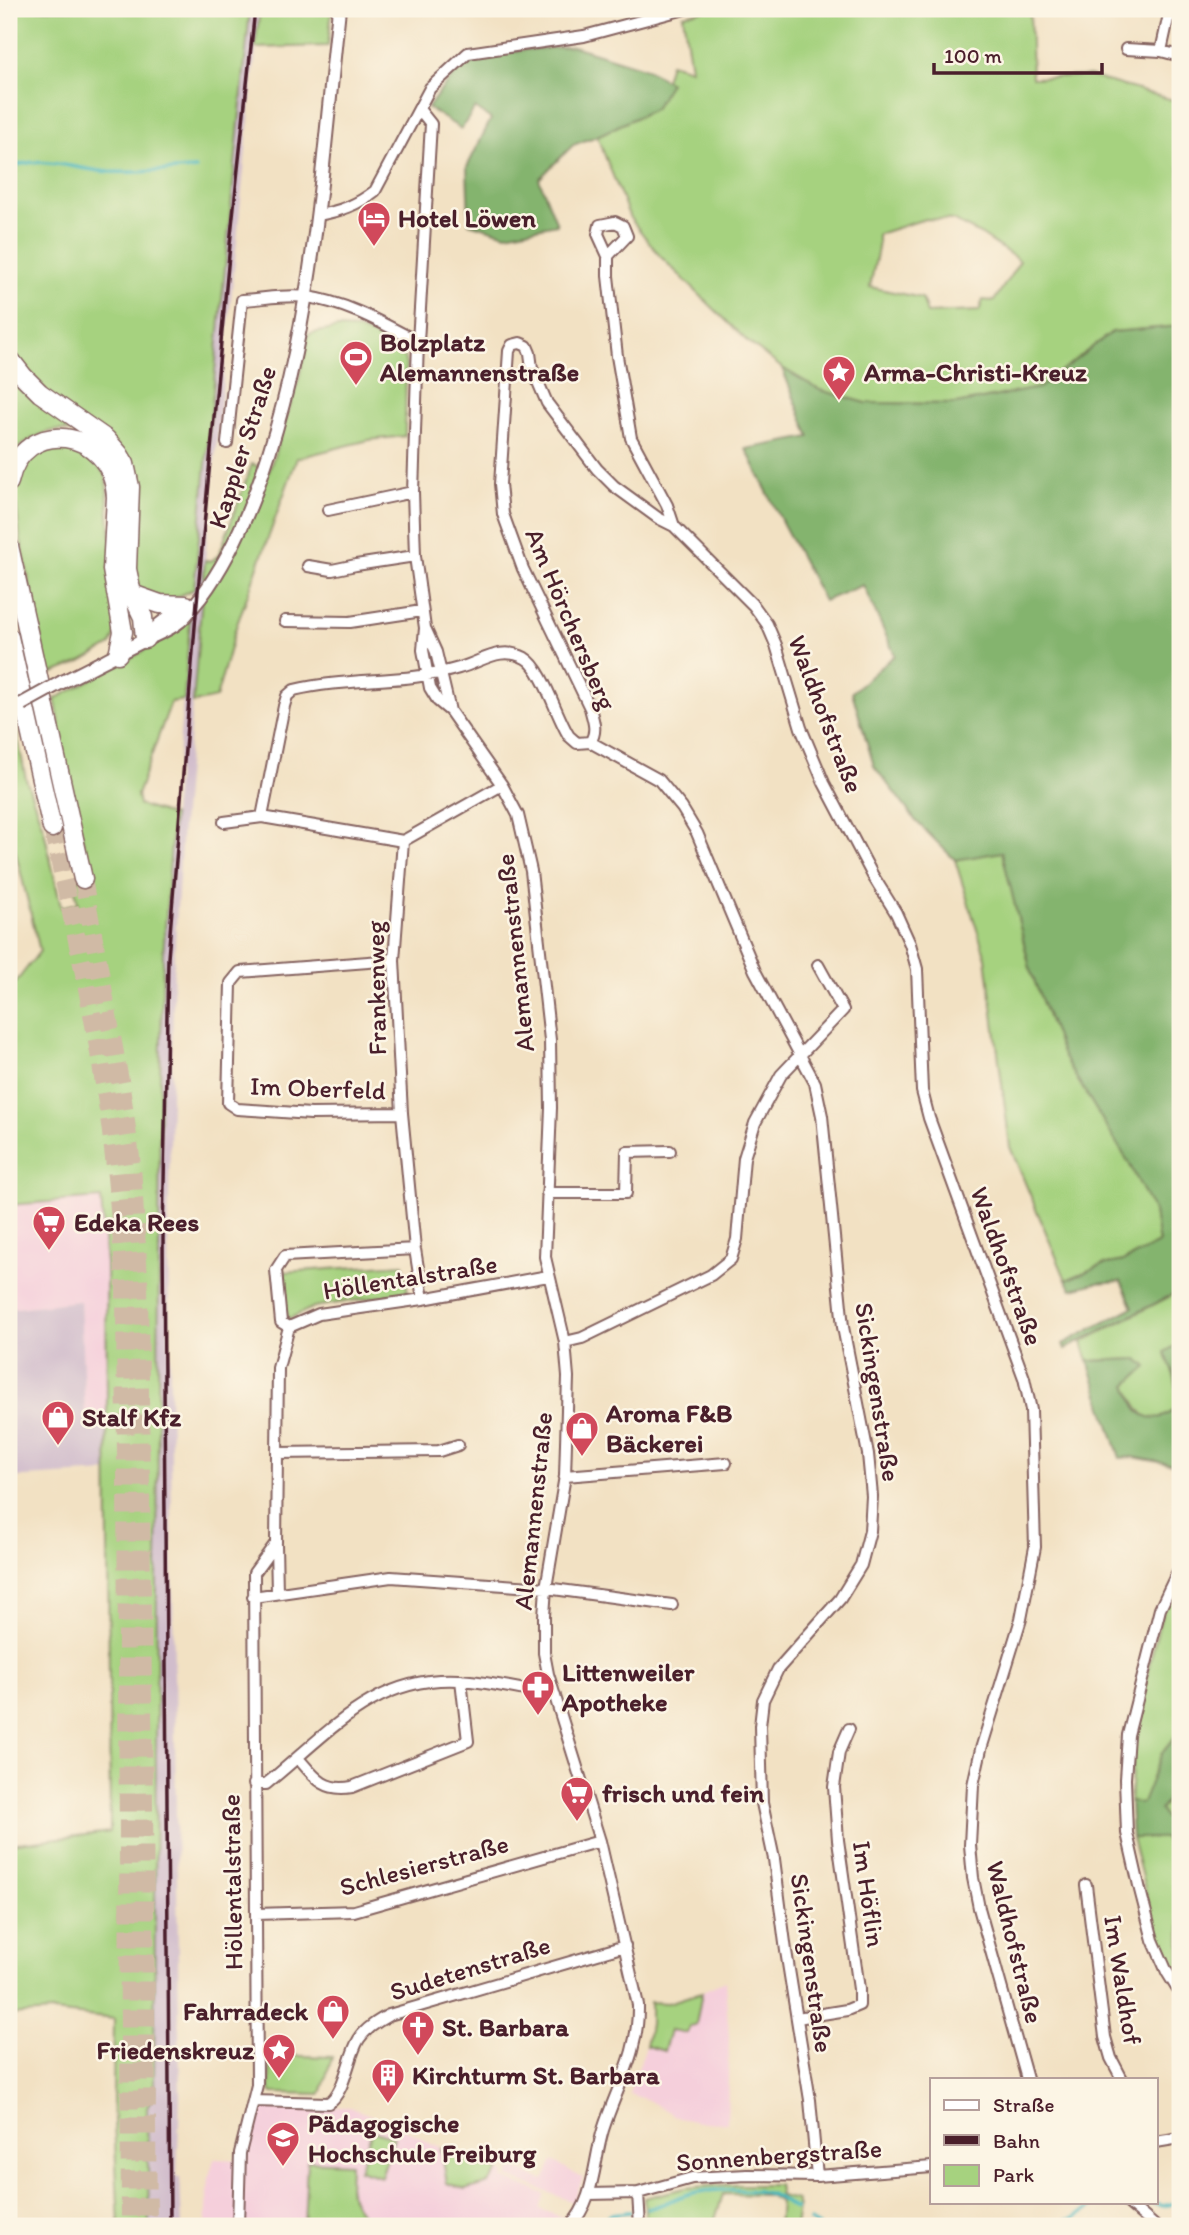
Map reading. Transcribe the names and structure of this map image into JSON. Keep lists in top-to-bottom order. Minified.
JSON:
{"streets":{"street":["Kappler Straße","Am Hörchersberg","Waldhofstraße","Alemannenstraße","Frankenweg","Im Oberfeld","Höllentalstraße","Sickingenstraße","Schlesierstraße","Im Höflin","Sudetenstraße","Im Waldhof","Sonnenbergstraße"]},"crossings":[["Am Hörchersberg","Waldhofstraße"],["Am Hörchersberg","Alemannenstraße"],["Am Hörchersberg","Sickingenstraße"],["Alemannenstraße","Höllentalstraße"],["Alemannenstraße","Schlesierstraße"],["Alemannenstraße","Sudetenstraße"],["Alemannenstraße","Sonnenbergstraße"],["Frankenweg","Im Oberfeld"],["Frankenweg","Höllentalstraße"],["Höllentalstraße","Schlesierstraße"],["Höllentalstraße","Sudetenstraße"],["Sickingenstraße","Im Höflin"],["Sickingenstraße","Sonnenbergstraße"]],"places":{"hotel":["Hotel Löwen"],"sports":["Bolzplatz Alemannenstraße"],"place":["Arma-Christi-Kreuz","Friedenskreuz"],"supermarket":["Edeka Rees","frisch und fein"],"shop":["Stalf Kfz","Aroma F&B Bäckerei","Fahrradeck"],"pharmacy":["Littenweiler Apotheke"],"church":["St. Barbara"],"building":["Kirchturm St. Barbara"],"school or university":["Pädagogische Hochschule Freiburg"]},"legend":["Straße","Bahn","Park"],"scale_bar":"100 m"}
